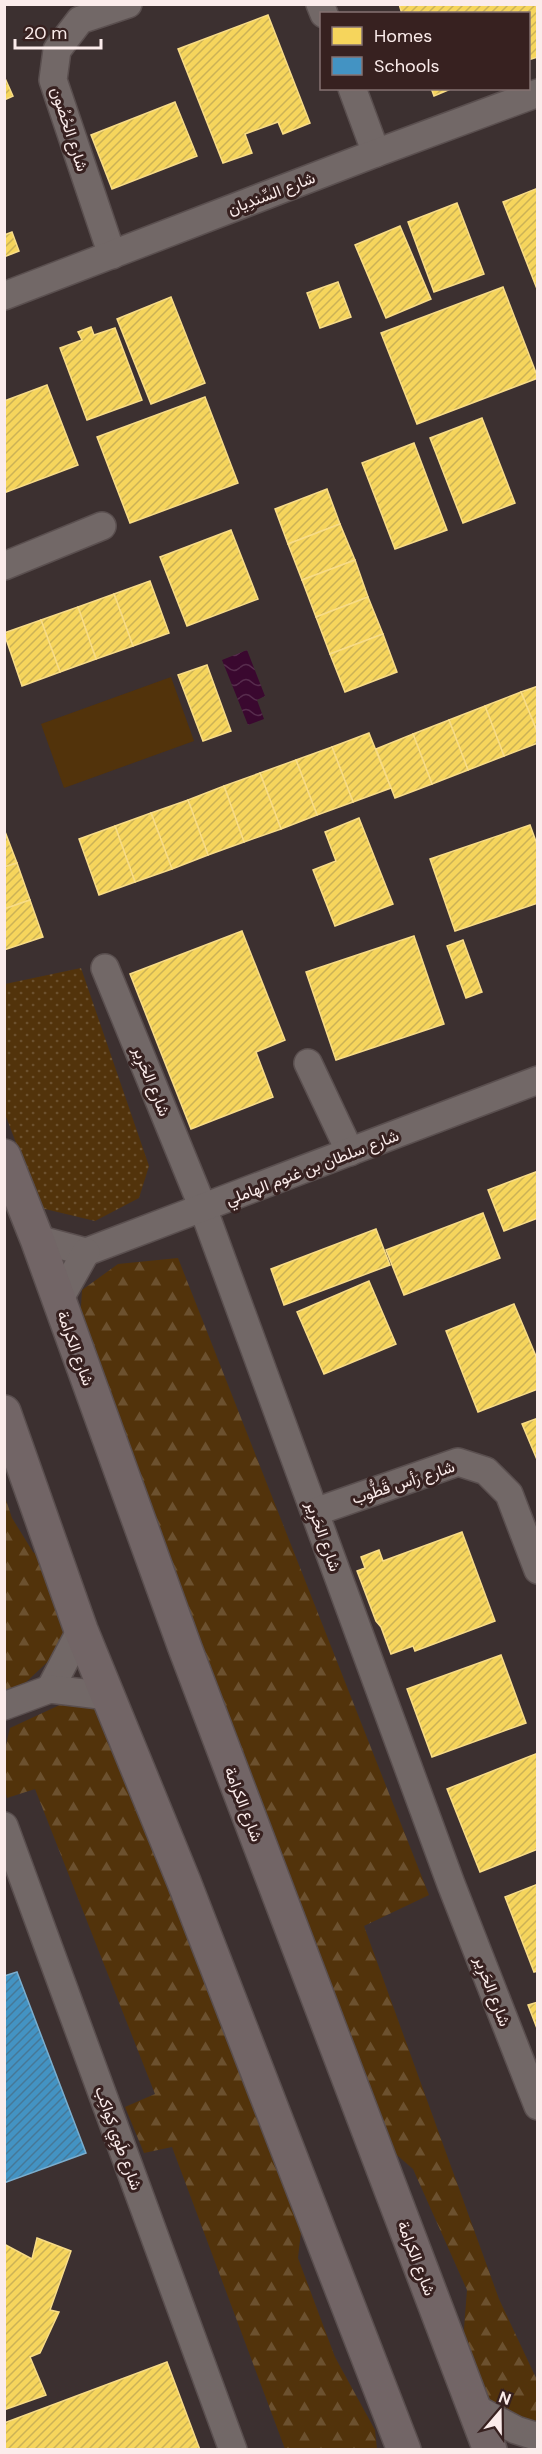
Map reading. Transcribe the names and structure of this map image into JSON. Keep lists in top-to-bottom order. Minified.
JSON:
{"streets":{"main road":["شارع الكرامة"],"street":["شارع الحُصُون","شارع السِّندِيان","شارع الحَرِير","شارع سلطان بن غنوم الهاملي","شارع رَأس قَطُّوب","شارع طَوِي كِواكِب"]},"crossings":[["شارع الحُصُون","شارع السِّندِيان"],["شارع الحَرِير","شارع سلطان بن غنوم الهاملي"],["شارع الحَرِير","شارع رَأس قَطُّوب"]],"legend":["Homes","Schools"],"scale_bar":"20 m","north":"top"}
